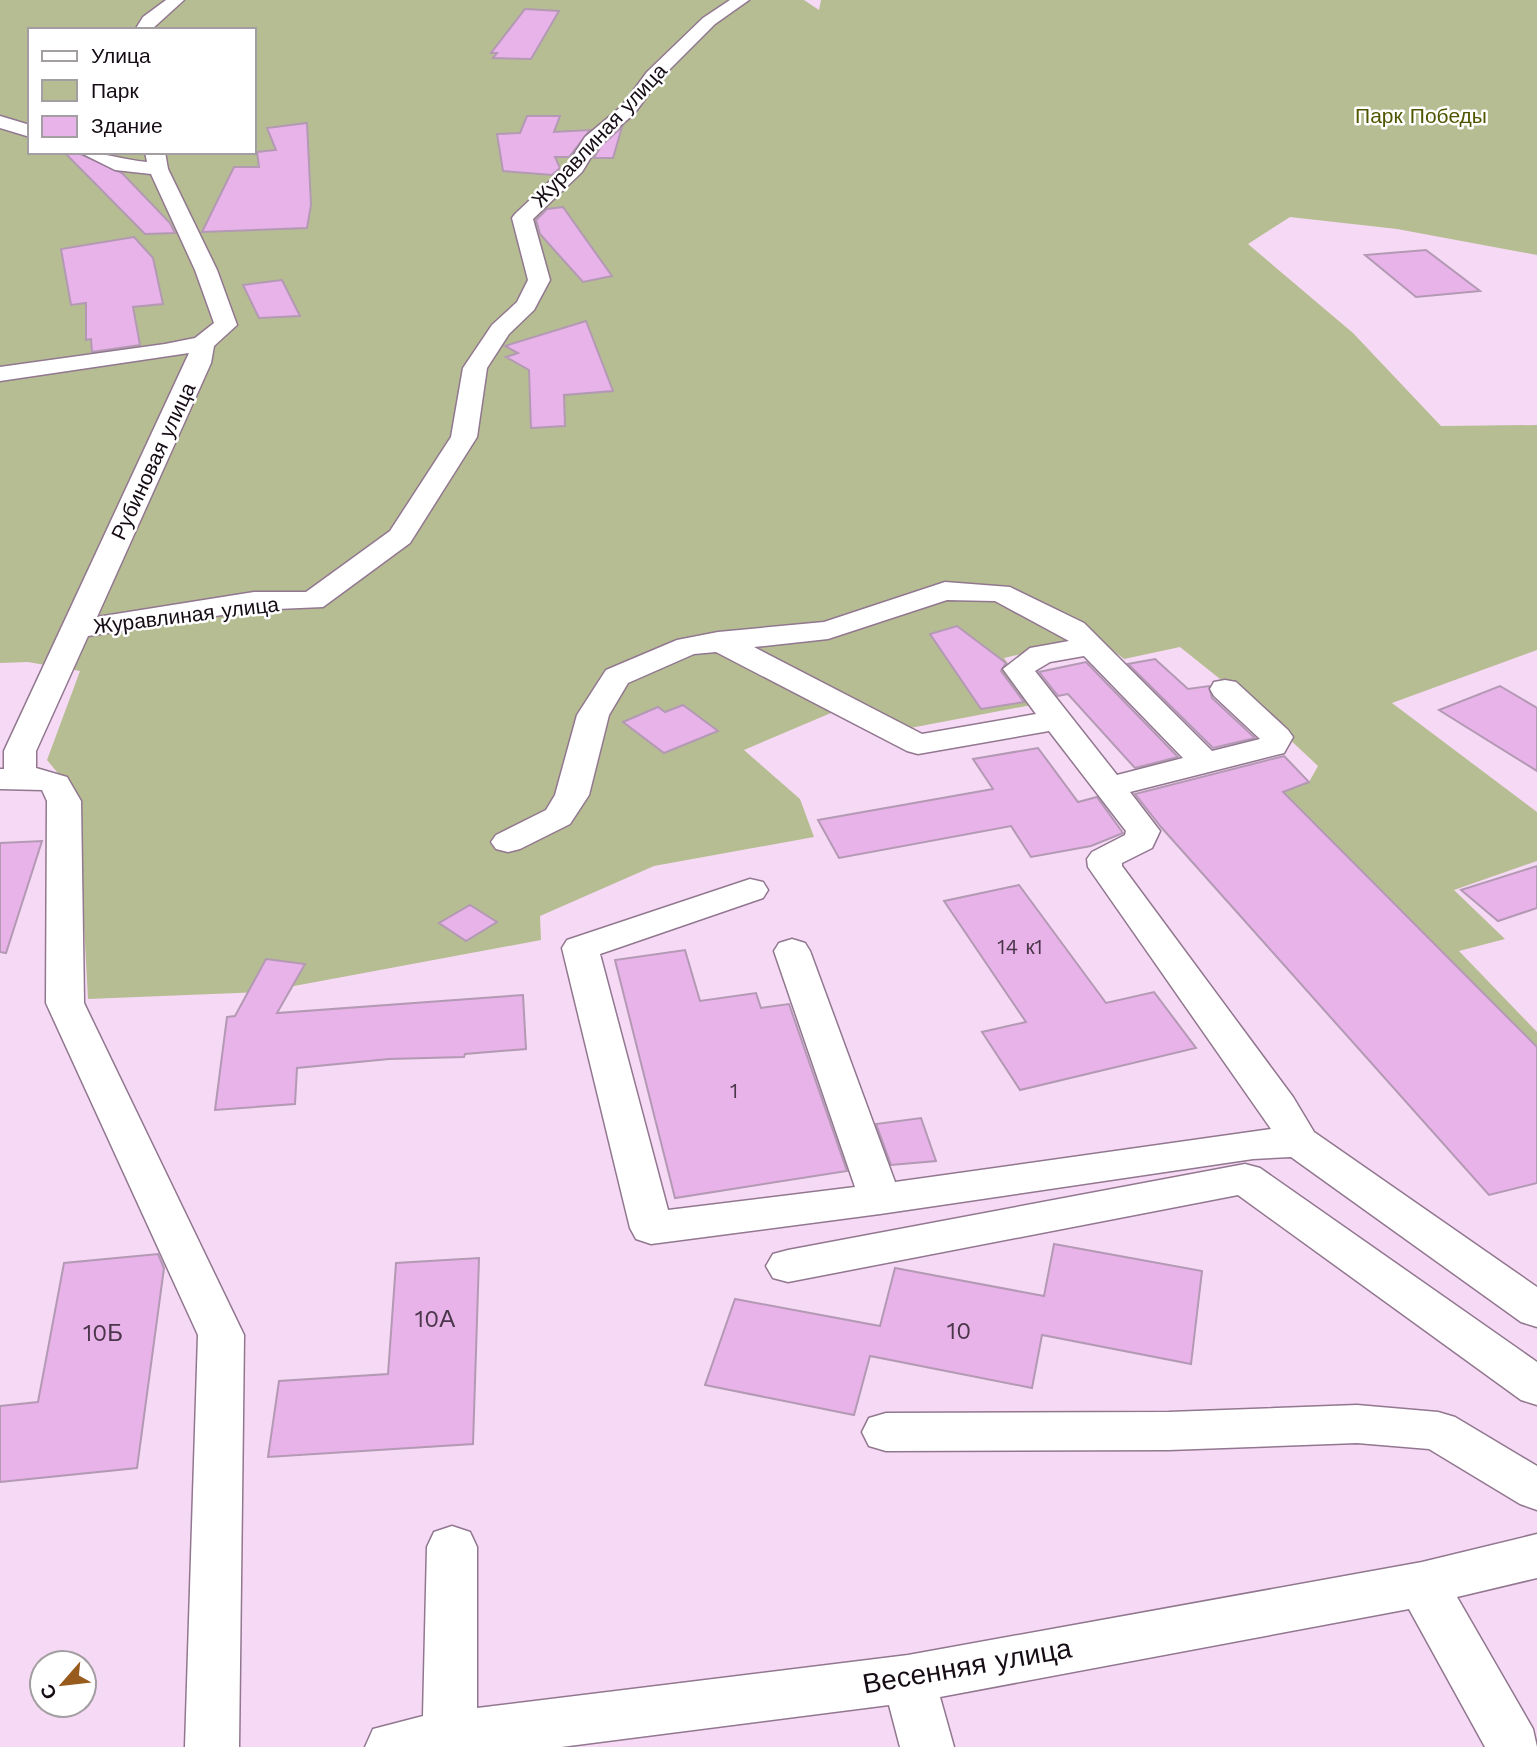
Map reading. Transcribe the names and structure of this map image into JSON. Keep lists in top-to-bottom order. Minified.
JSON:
{"streets":{"street":["Журавлиная улица","Рубиновая улица","Весенняя улица"]},"crossings":[["Журавлиная улица","Рубиновая улица"]],"parks":["Парк Победы"],"house_numbers":["14 к1","1","10А","10","10Б"],"legend":["Улица","Парк","Здание"],"north":"bottom left"}
